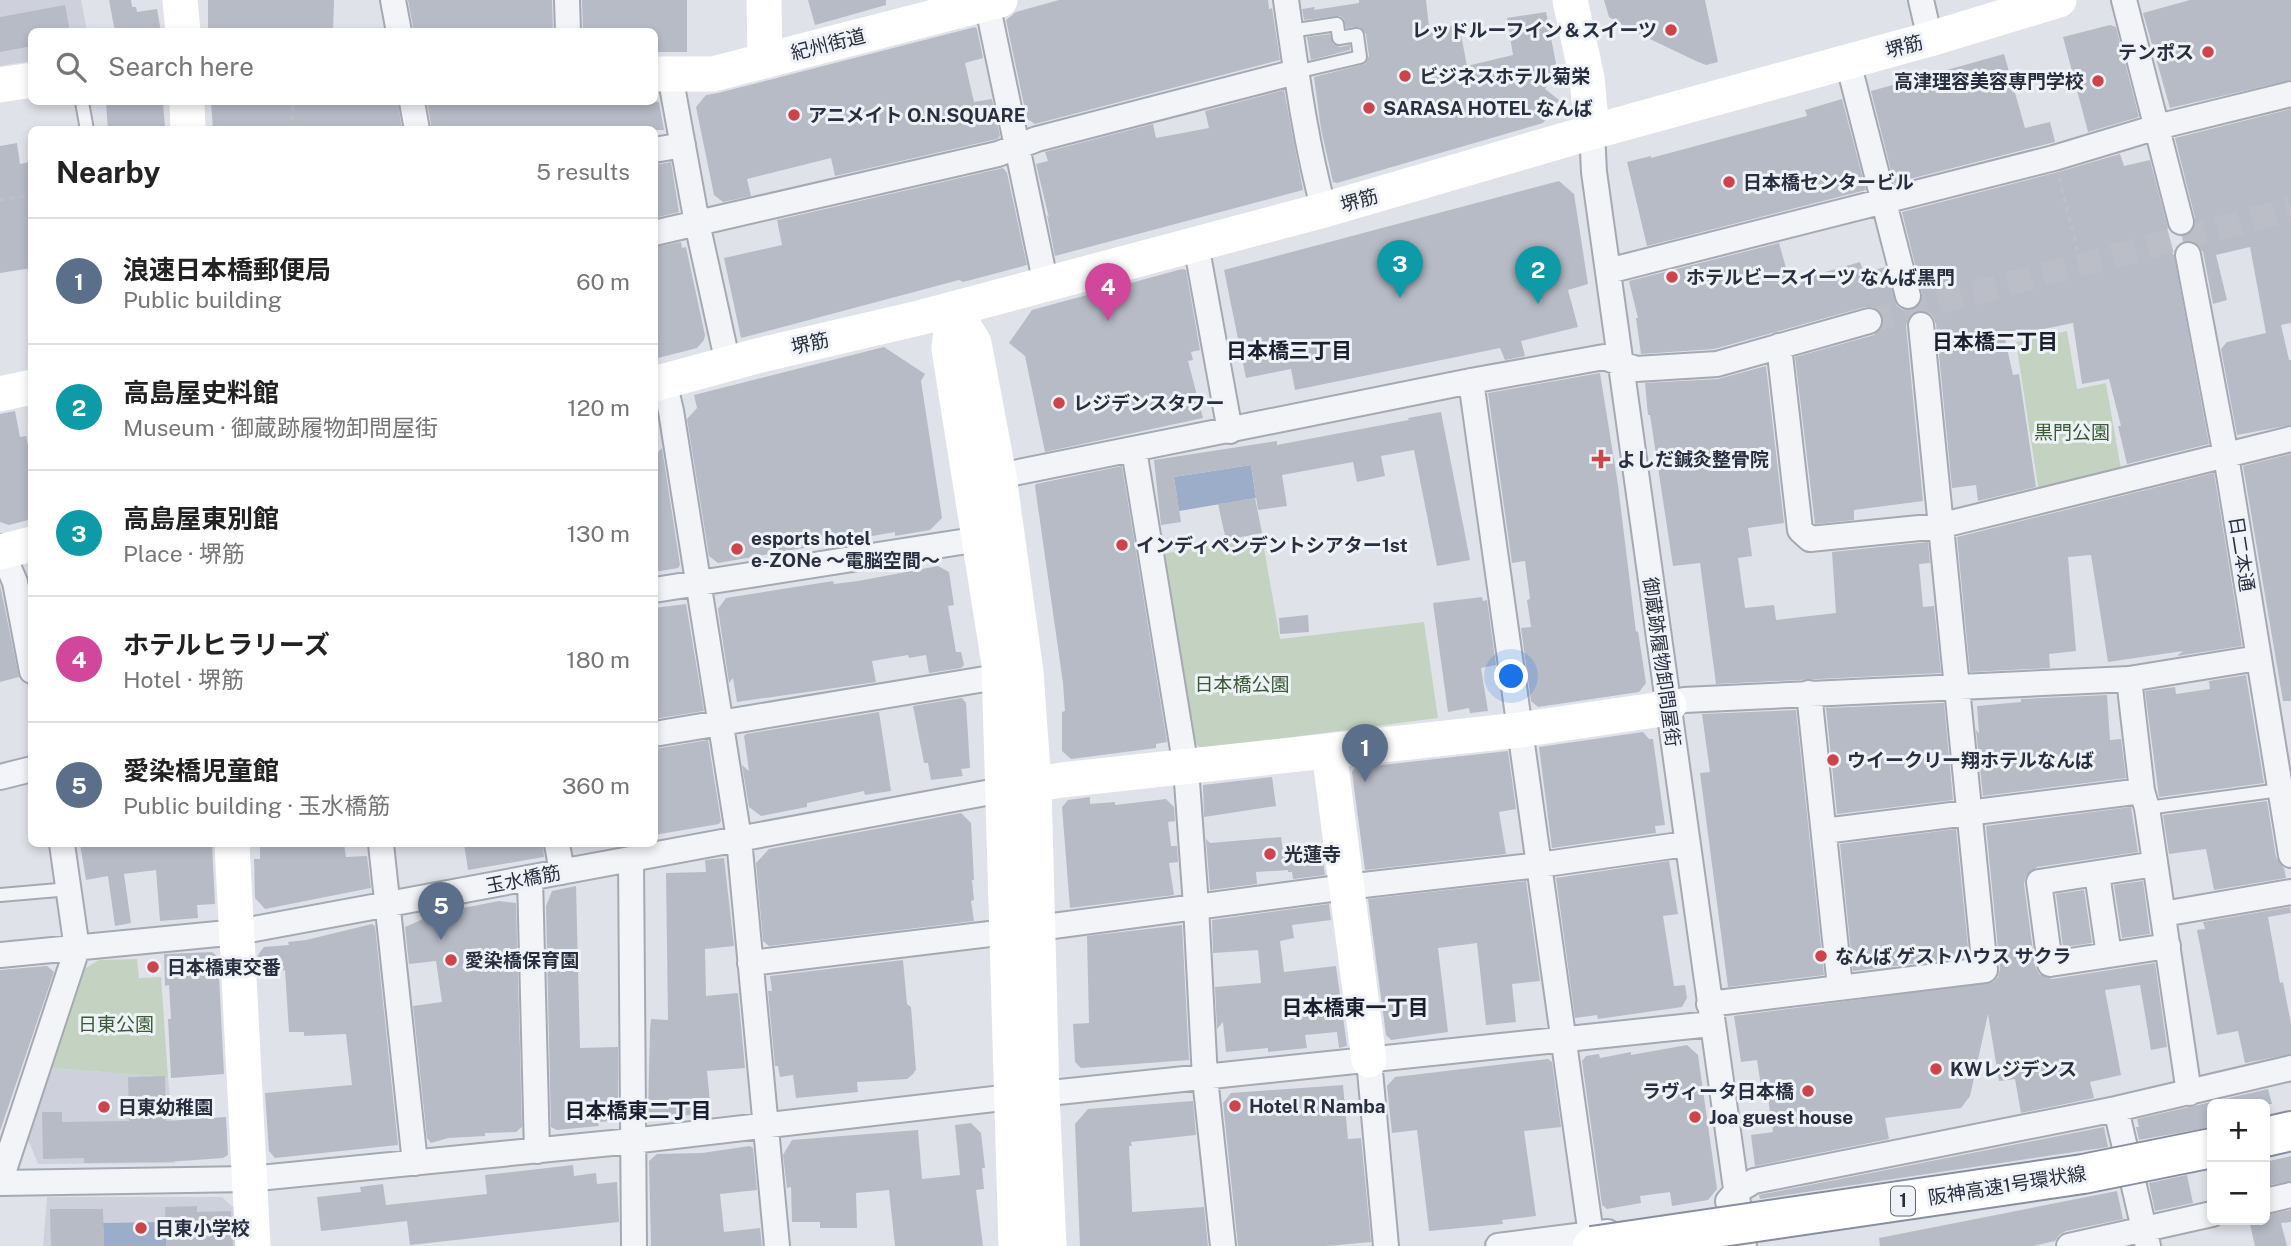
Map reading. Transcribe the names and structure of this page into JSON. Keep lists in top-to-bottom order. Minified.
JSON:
{"streets":{"highway":["阪神高速1号環状線","1"],"street":["紀州街道","堺筋","日二本通","御蔵跡履物卸問屋街","玉水橋筋"]},"crossings":[["堺筋","御蔵跡履物卸問屋街"]],"districts":["日本橋二丁目","日本橋三丁目","日本橋東一丁目","日本橋東二丁目"],"parks":["黒門公園","日本橋公園","日東公園"],"places":{"other":["レッドルーフイン＆スイーツ","テンポス","ビジネスホテル菊栄","高津理容美容専門学校","SARASA HOTEL なんば","アニメイト O.N.SQUARE","日本橋センタービル","ホテルビースイーツ なんば黒門","レジデンスタワー","インディペンデントシアター1st","esports hotel e-ZONe ～電脳空間～","ウイークリー翔ホテルなんば","光蓮寺","なんば ゲストハウス サクラ","愛染橋保育園","日本橋東交番","KWレジデンス","ラヴィータ日本橋","Hotel R Namba","日東幼稚園","Joa guest house","日東小学校"],"health":["よしだ鍼灸整骨院"]},"page":{"search":"Search here","heading":["Nearby","5 results"],"list":[{"mark":"1","name":"浪速日本橋郵便局","note":"Public building","value":"60 m"},{"mark":"2","name":"高島屋史料館","note":"Museum · 御蔵跡履物卸問屋街","value":"120 m"},{"mark":"3","name":"高島屋東別館","note":"Place · 堺筋","value":"130 m"},{"mark":"4","name":"ホテルヒラリーズ","note":"Hotel · 堺筋","value":"180 m"},{"mark":"5","name":"愛染橋児童館","note":"Public building · 玉水橋筋","value":"360 m"}],"pins":["3","2","4","1","5"],"map_buttons":["+","−"]}}
